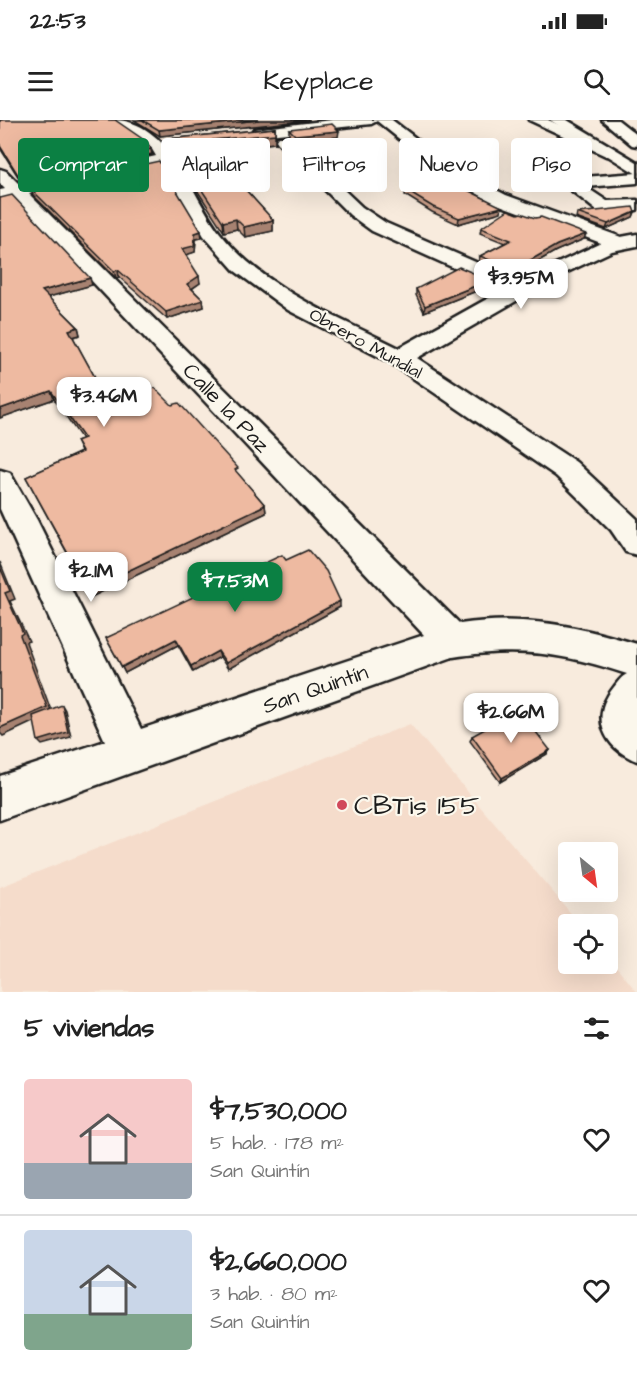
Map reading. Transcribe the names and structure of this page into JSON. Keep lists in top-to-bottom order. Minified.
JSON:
{"streets":{"main road":["Obrero Mundial","Calle la Paz","San Quintín"]},"crossings":[["Calle la Paz","San Quintín"]],"places":["CBTis 155"],"north":"bottom right","page":{"status":"22:53","header":"Keyplace","chip":["Comprar","Alquilar","Filtros","Nuevo","Piso"],"price":["$3.95M","$3.46M","$2.1M","$7.53M","$2.66M"],"heading":"5 viviendas","list":[{"name":"$7,530,000","note":"5 hab. · 178 m² · San Quintín"},{"name":"$2,660,000","note":"3 hab. · 80 m² · San Quintín"}]}}
